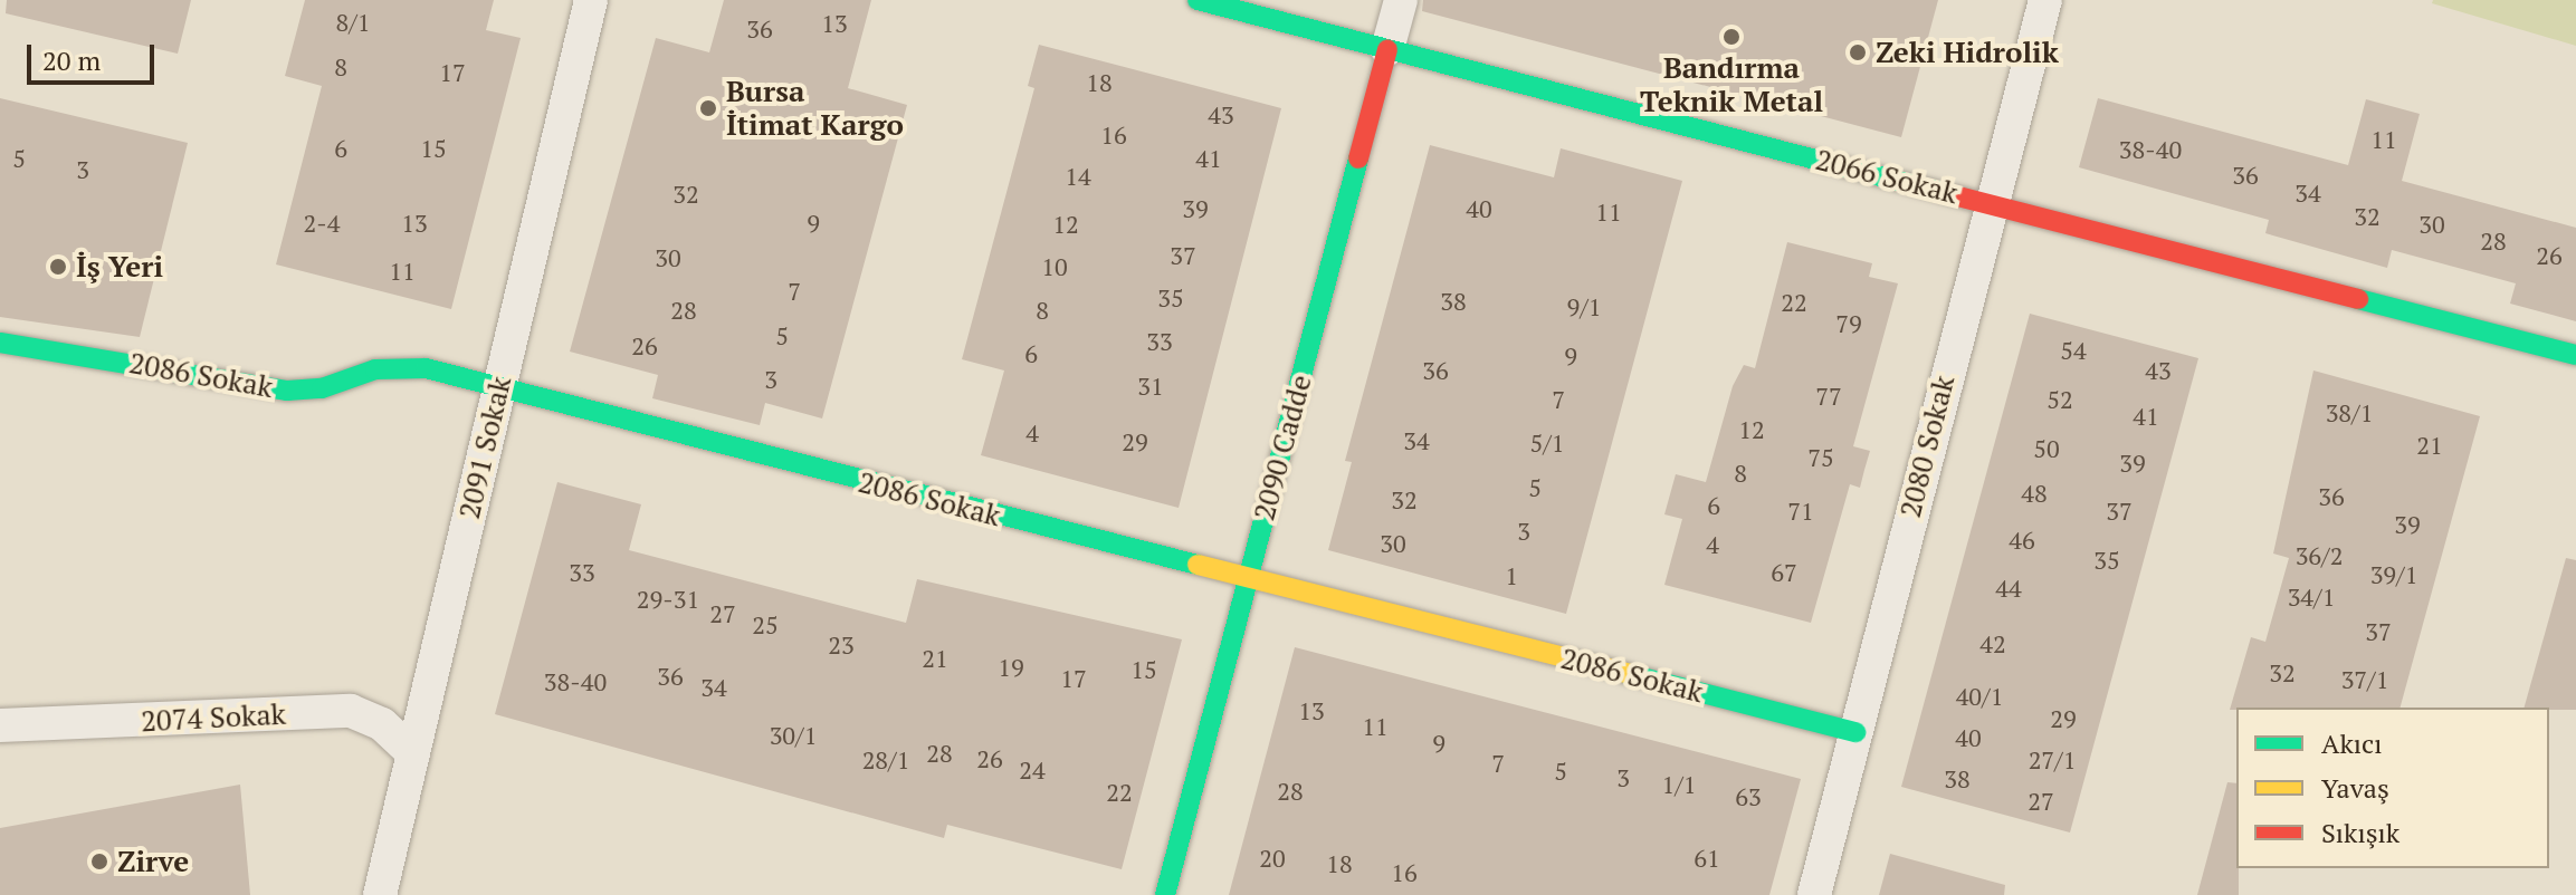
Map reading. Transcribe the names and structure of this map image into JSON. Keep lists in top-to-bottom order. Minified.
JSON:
{"streets":{"street":["2066 Sokak","2086 Sokak","2080 Sokak","2091 Sokak","2090 Cadde","2074 Sokak"]},"crossings":[["2066 Sokak","2080 Sokak"],["2066 Sokak","2090 Cadde"],["2086 Sokak","2080 Sokak"],["2086 Sokak","2091 Sokak"],["2086 Sokak","2090 Cadde"],["2091 Sokak","2074 Sokak"]],"places":["Bandırma Teknik Metal","Zeki Hidrolik","Bursa İtimat Kargo","İş Yeri","Zirve"],"house_numbers":["8/1","13","36","8","17","18","43","16","11","6","15","38-40","5","41","3","36","14","34","32","39","40","11","32","2-4","13","9","12","30","28","37","26","30","10","11","7","35","38","22","9/1","28","8","79","5","33","26","54","6","9","36","43","3","31","77","7","52","38/1","41","12","4","34","29","5/1","21","50","75","39","8","5","48","36","32","6","71","37","39","3","46","30","4","36/2","35","33","67","39/1","1","44","34/1","29-31","27","25","37","42","23","21","19","15","32","36","17","37/1","38-40","34","40/1","13","29","11","30/1","40","9","28","26","28/1","27/1","7","24","5","3","38","1/1","28","22","63","27","20","61","18","16"],"legend":["Akıcı","Yavaş","Sıkışık"],"scale_bar":"20 m"}
